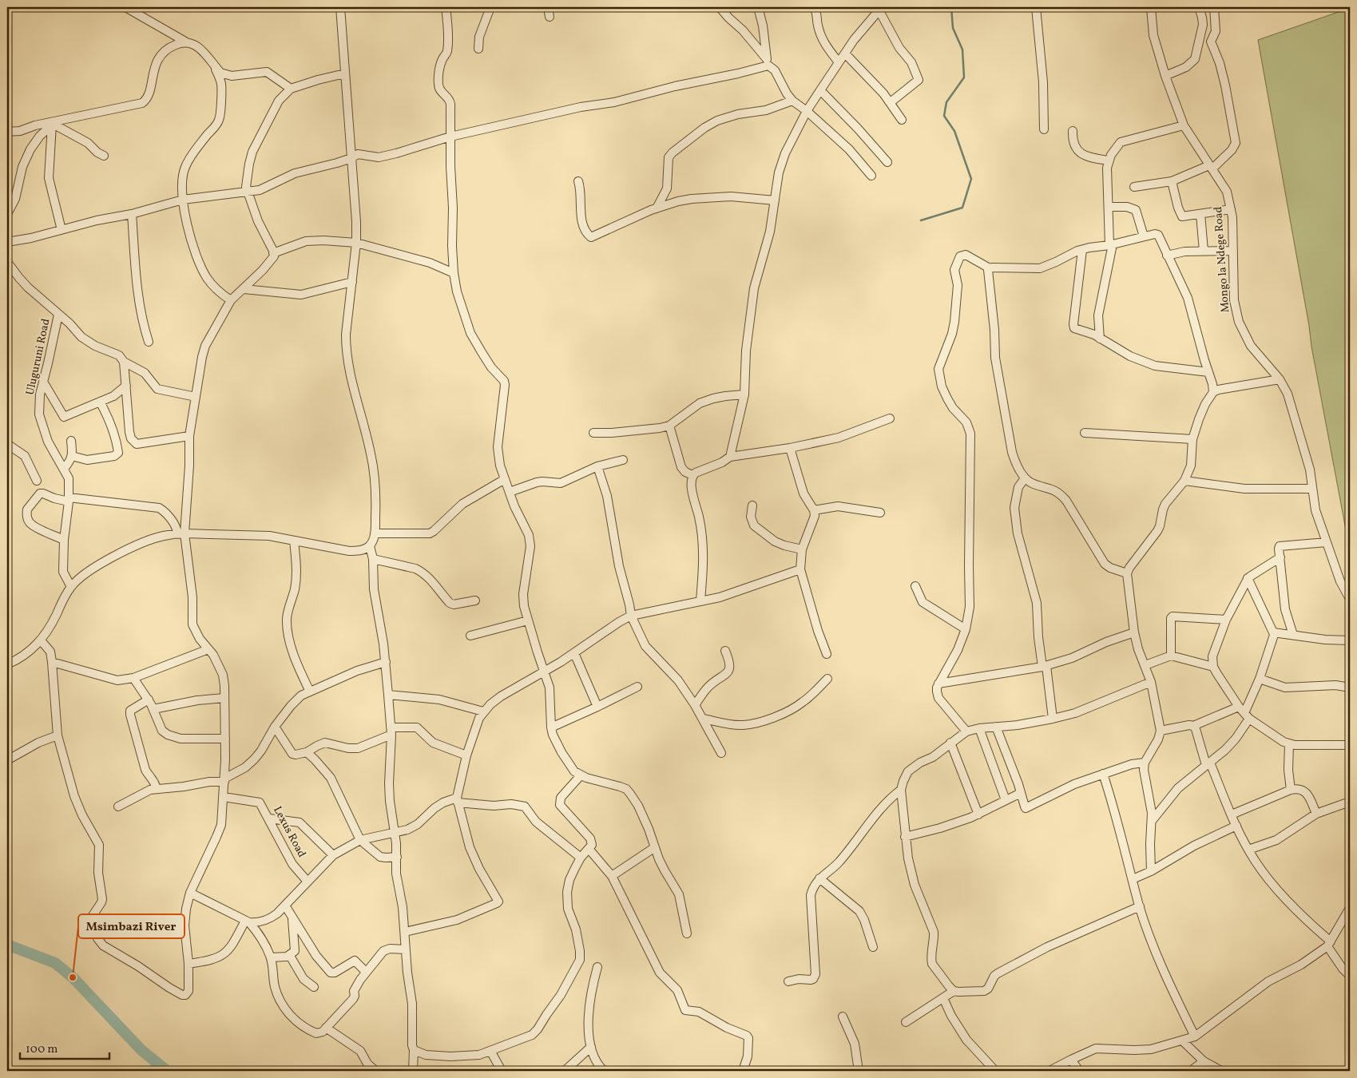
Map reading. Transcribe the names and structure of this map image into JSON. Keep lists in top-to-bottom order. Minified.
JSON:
{"streets":{"street":["Mongo la Ndege Road","Uluguruni Road","Lexus Road"]},"places":["Msimbazi River"],"scale_bar":"100 m"}
